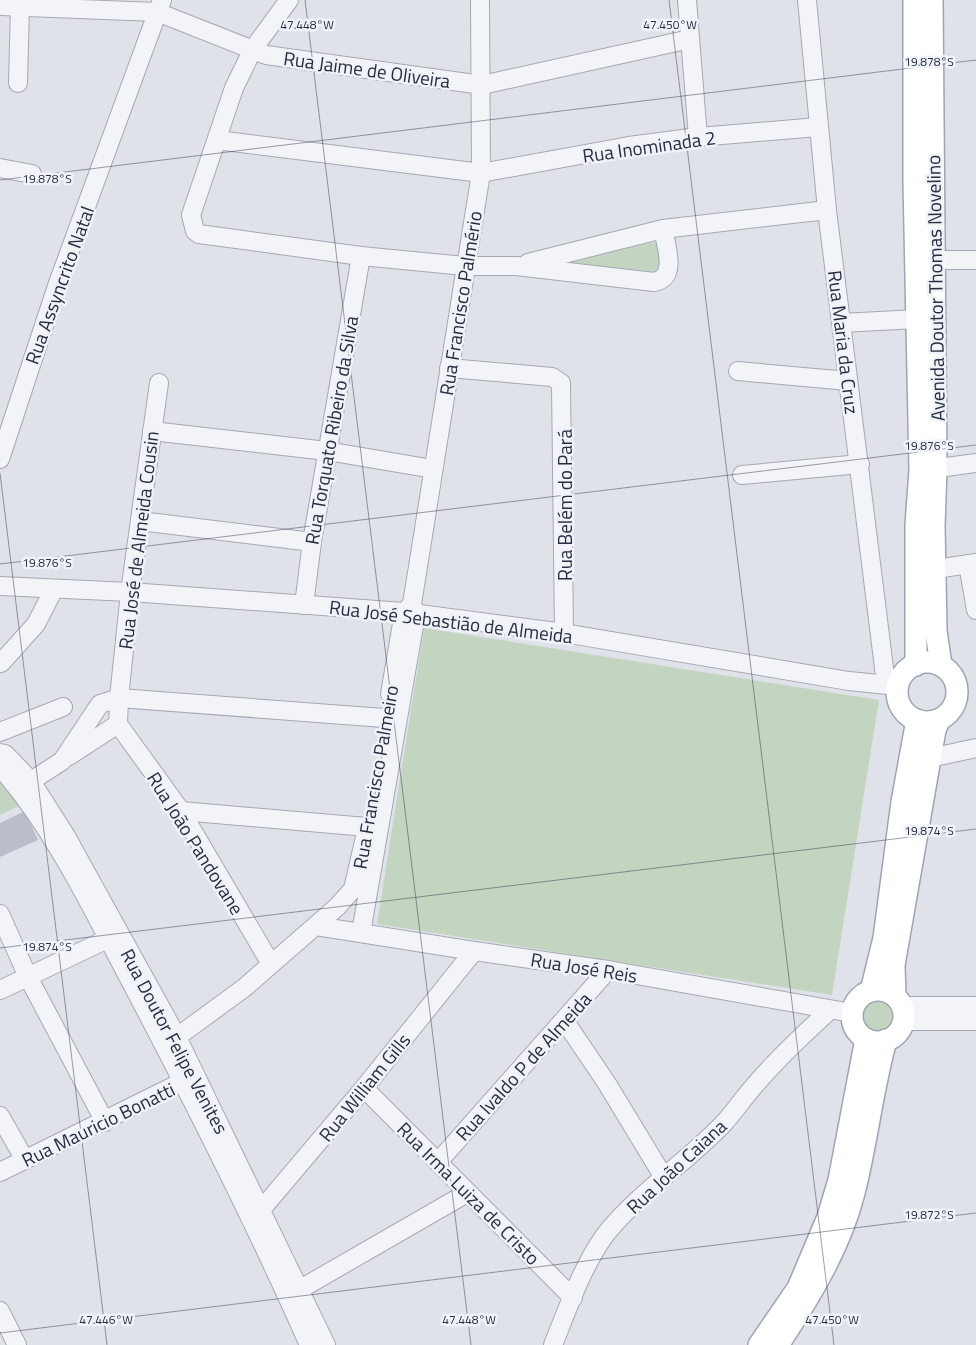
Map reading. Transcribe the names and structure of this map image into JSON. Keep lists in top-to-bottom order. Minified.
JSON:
{"streets":{"main road":["Avenida Doutor Thomas Novelino"],"street":["Rua Jaime de Oliveira","Rua Inominada 2","Rua Assyncrito Natal","Rua Francisco Palmério","Rua Maria da Cruz","Rua Torquato Ribeiro da Silva","Rua Belém do Pará","Rua José de Almeida Cousin","Rua José Sebastião de Almeida","Rua Francisco Palmeiro","Rua João Pandovane","Rua José Reis","Rua Doutor Felipe Venites","Rua Ivaldo P de Almeida","Rua William Gills","Rua Mauricio Bonatti","Rua João Caiana","Rua Irma Luiza de Cristo"]},"crossings":[["Rua Jaime de Oliveira","Rua Assyncrito Natal"],["Rua Jaime de Oliveira","Rua Francisco Palmério"],["Rua Inominada 2","Rua Francisco Palmério"],["Rua Inominada 2","Rua Maria da Cruz"],["Avenida Doutor Thomas Novelino","Rua Maria da Cruz"],["Avenida Doutor Thomas Novelino","Rua José Sebastião de Almeida"],["Rua Francisco Palmério","Rua Belém do Pará"],["Rua Francisco Palmério","Rua José Sebastião de Almeida"],["Rua Francisco Palmério","Rua Francisco Palmeiro"],["Rua Maria da Cruz","Rua José Sebastião de Almeida"],["Rua Torquato Ribeiro da Silva","Rua José Sebastião de Almeida"],["Rua Belém do Pará","Rua José Sebastião de Almeida"],["Rua José de Almeida Cousin","Rua José Sebastião de Almeida"],["Rua José de Almeida Cousin","Rua João Pandovane"],["Rua José Sebastião de Almeida","Rua Francisco Palmeiro"],["Rua Francisco Palmeiro","Rua João Pandovane"],["Rua Francisco Palmeiro","Rua José Reis"],["Rua Francisco Palmeiro","Rua Doutor Felipe Venites"],["Rua José Reis","Rua Ivaldo P de Almeida"],["Rua José Reis","Rua William Gills"],["Rua José Reis","Rua João Caiana"],["Rua Doutor Felipe Venites","Rua William Gills"],["Rua Doutor Felipe Venites","Rua Mauricio Bonatti"],["Rua Ivaldo P de Almeida","Rua Irma Luiza de Cristo"],["Rua William Gills","Rua Irma Luiza de Cristo"],["Rua João Caiana","Rua Irma Luiza de Cristo"]],"coordinates":["47.448°W","47.450°W","19.878°S","19.876°S","19.874°S","19.872°S","47.446°W"]}
